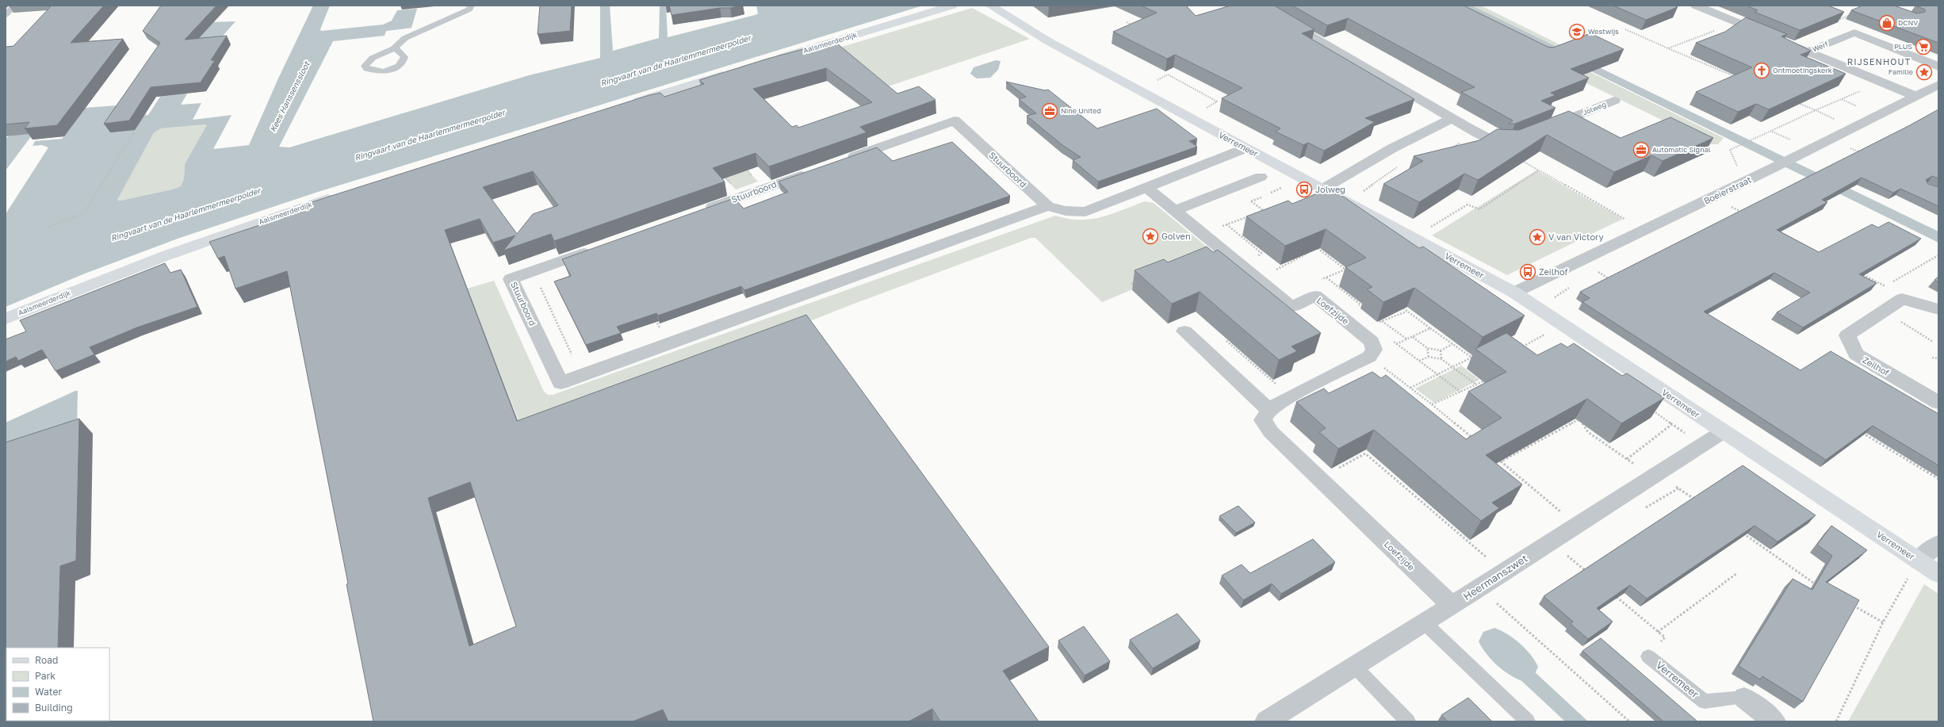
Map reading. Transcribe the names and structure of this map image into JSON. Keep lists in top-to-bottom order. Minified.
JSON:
{"streets":{"street":["Aalsmeerderdijk","Werf","Jolweg","Verremeer","Stuurboord","Boeierstraat","Loefzijde","Zeilhof","Heermanszwet"]},"crossings":[["Werf","Boeierstraat"],["Verremeer","Stuurboord"],["Verremeer","Boeierstraat"],["Verremeer","Heermanszwet"],["Stuurboord","Loefzijde"],["Loefzijde","Heermanszwet"]],"districts":["RIJSENHOUT"],"water":["Ringvaart van de Haarlemmermeerpolder","Kees Hanssenssloot"],"places":{"shop":["DCNV"],"school or university":["Westwijs"],"supermarket":["PLUS"],"church":["Ontmoetingskerk"],"place":["Familie","Golven","V van Victory"],"office":["Nine United","Automatic Signal"],"bus stop":["Jolweg","Zeilhof"]},"legend":["Road","Park","Water","Building"]}
